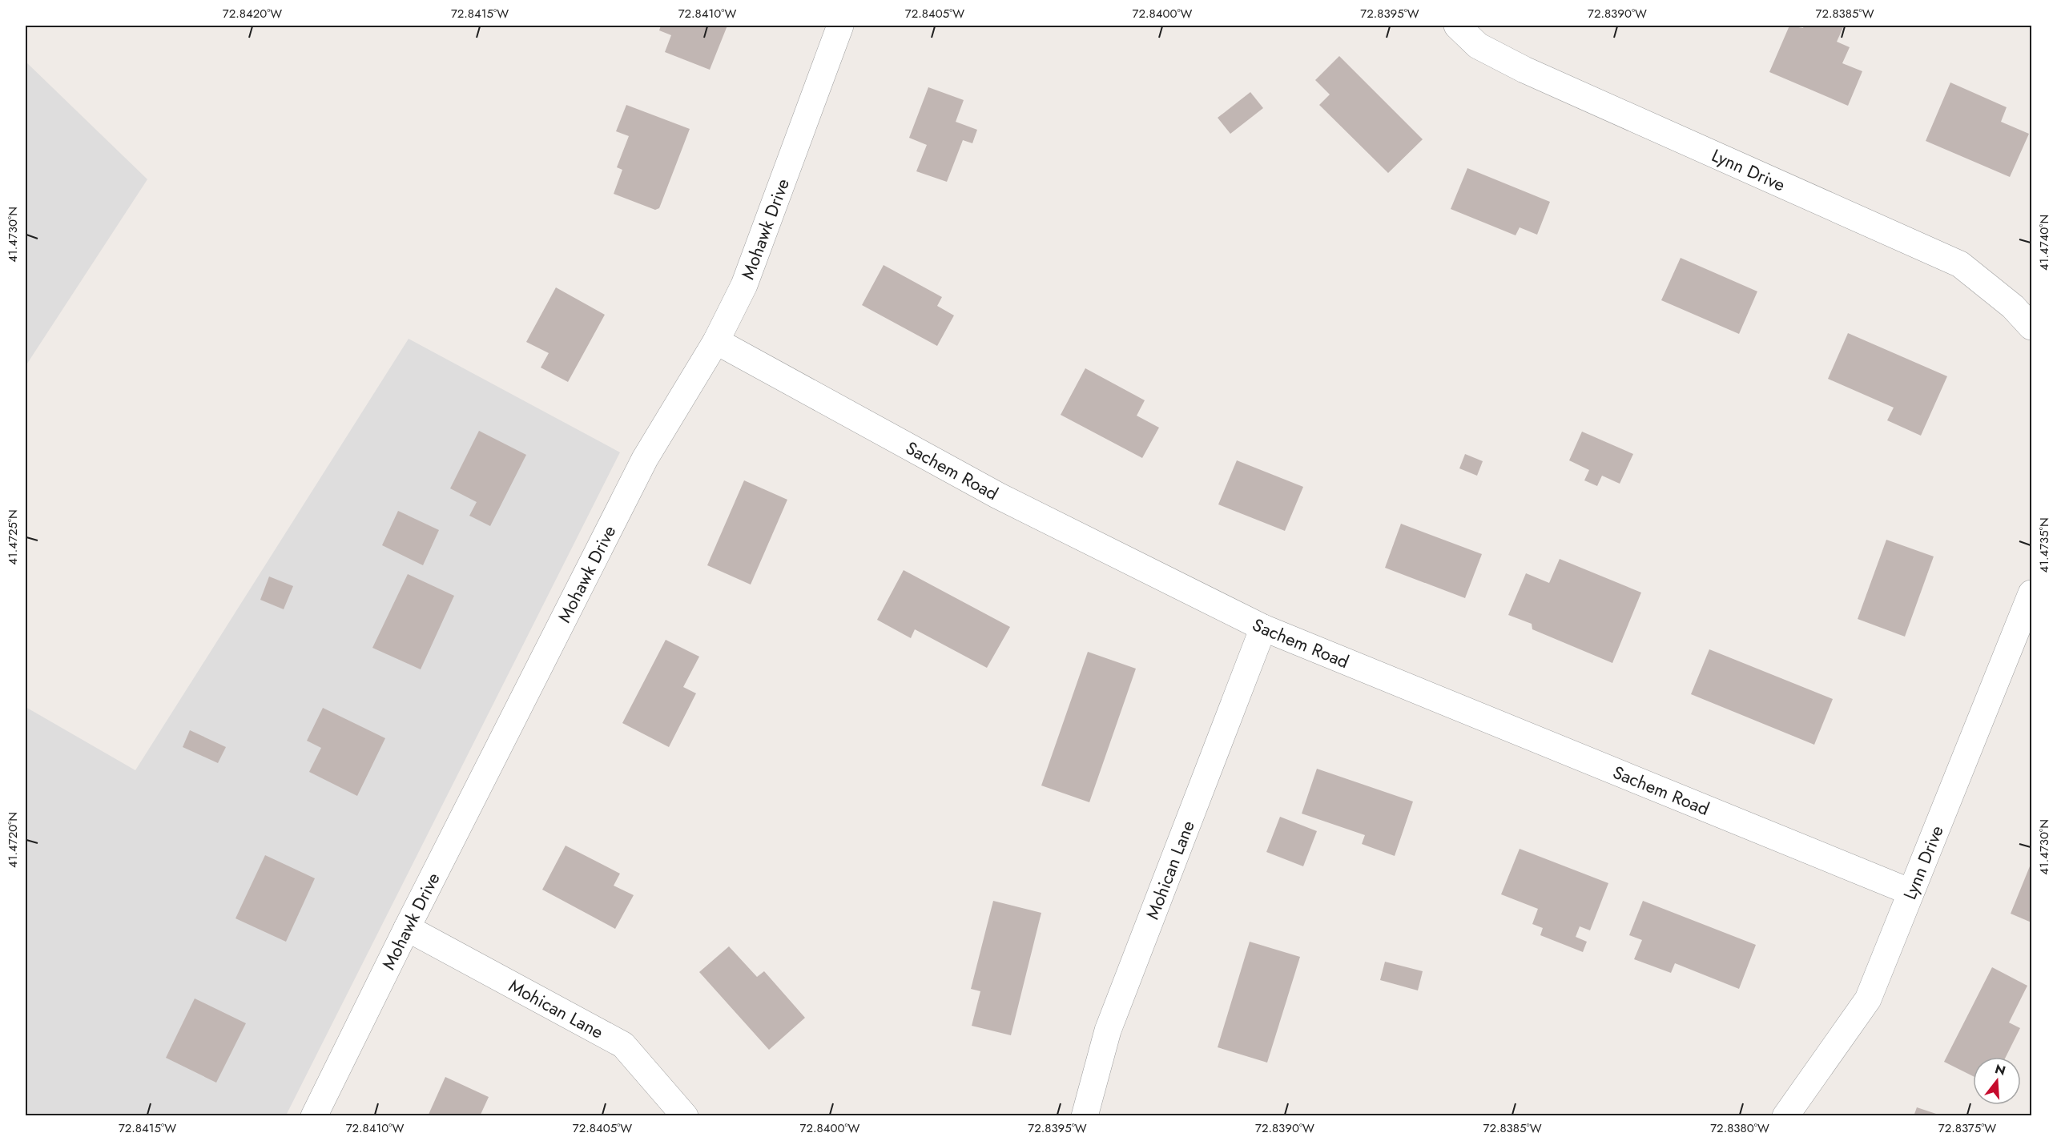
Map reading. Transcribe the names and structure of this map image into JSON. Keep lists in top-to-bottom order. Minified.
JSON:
{"streets":{"street":["Lynn Drive","Mohawk Drive","Sachem Road","Mohican Lane"]},"crossings":[["Lynn Drive","Sachem Road"],["Mohawk Drive","Sachem Road"],["Mohawk Drive","Mohican Lane"],["Sachem Road","Mohican Lane"]],"north":"top","coordinates":["72.8420°W","72.8415°W","72.8410°W","72.8405°W","72.8400°W","72.8395°W","72.8390°W","72.8385°W","41.4730°N","41.4740°N","41.4725°N","41.4735°N","41.4720°N","72.8380°W","72.8375°W"]}
